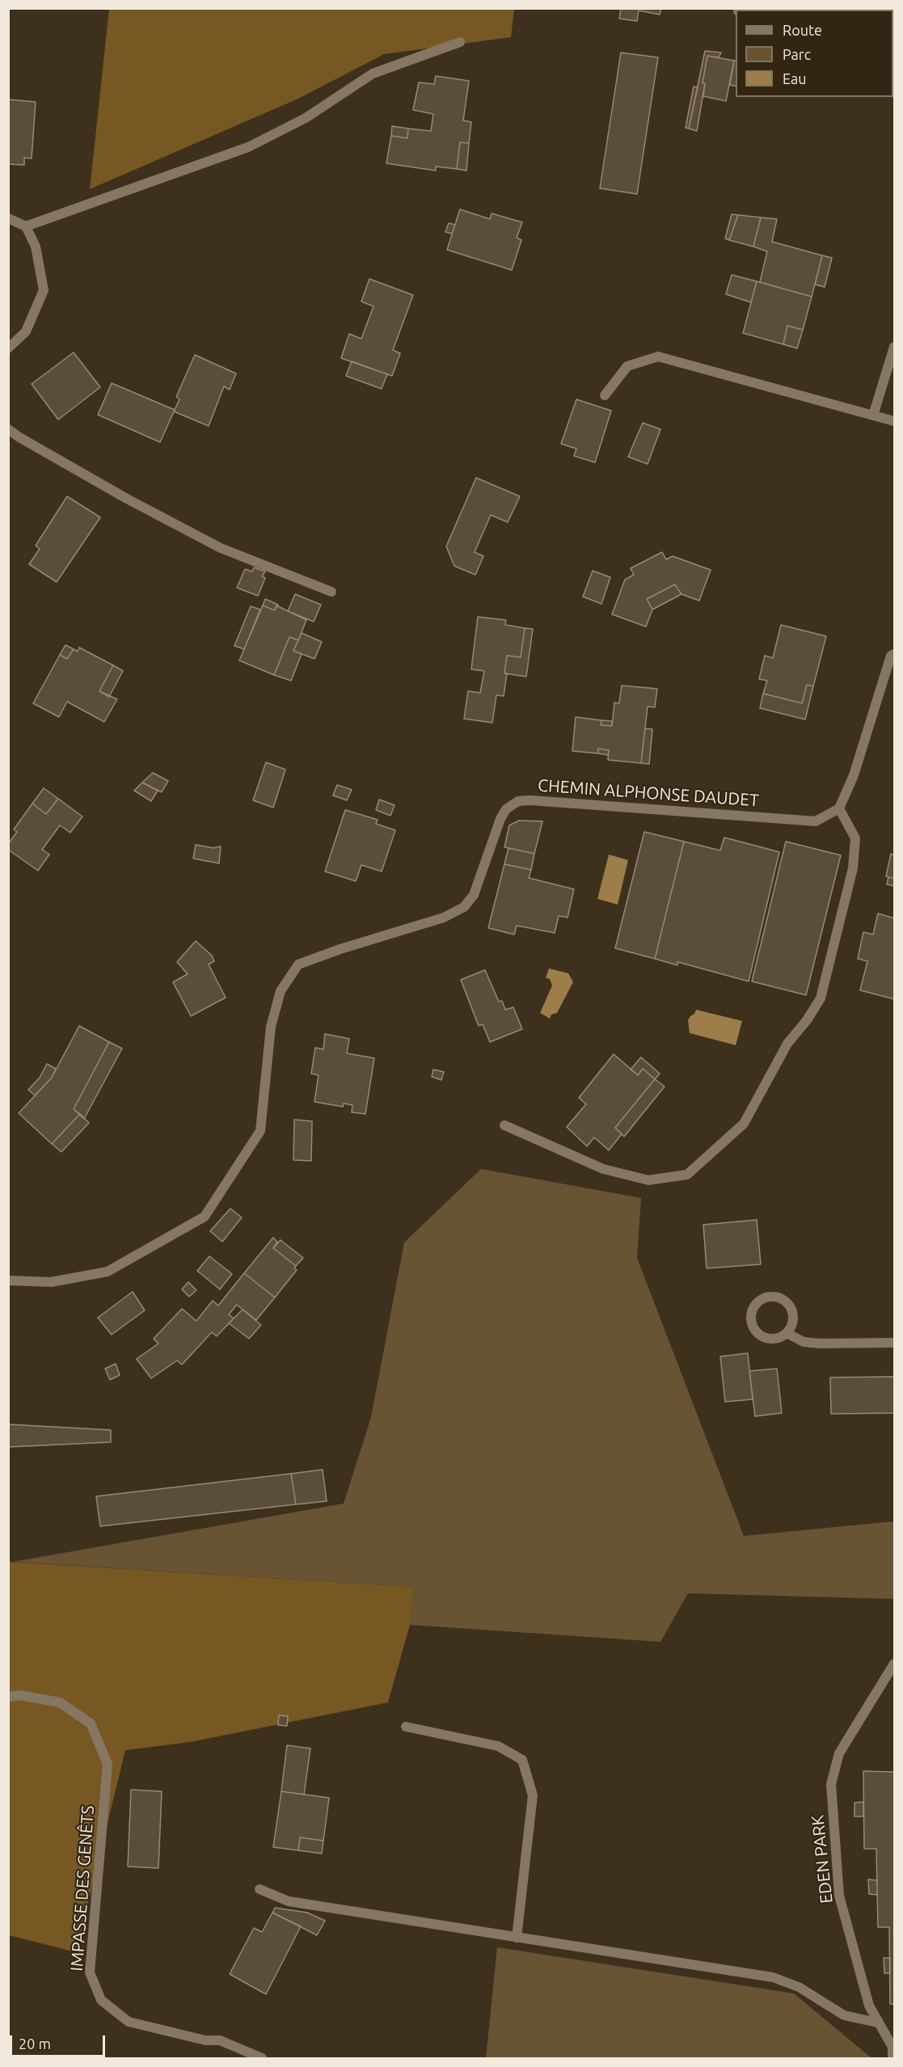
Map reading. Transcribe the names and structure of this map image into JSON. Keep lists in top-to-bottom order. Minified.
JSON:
{"streets":{"street":["CHEMIN ALPHONSE DAUDET","EDEN PARK","IMPASSE DES GENÊTS"]},"legend":["Route","Parc","Eau"],"scale_bar":"20 m"}
